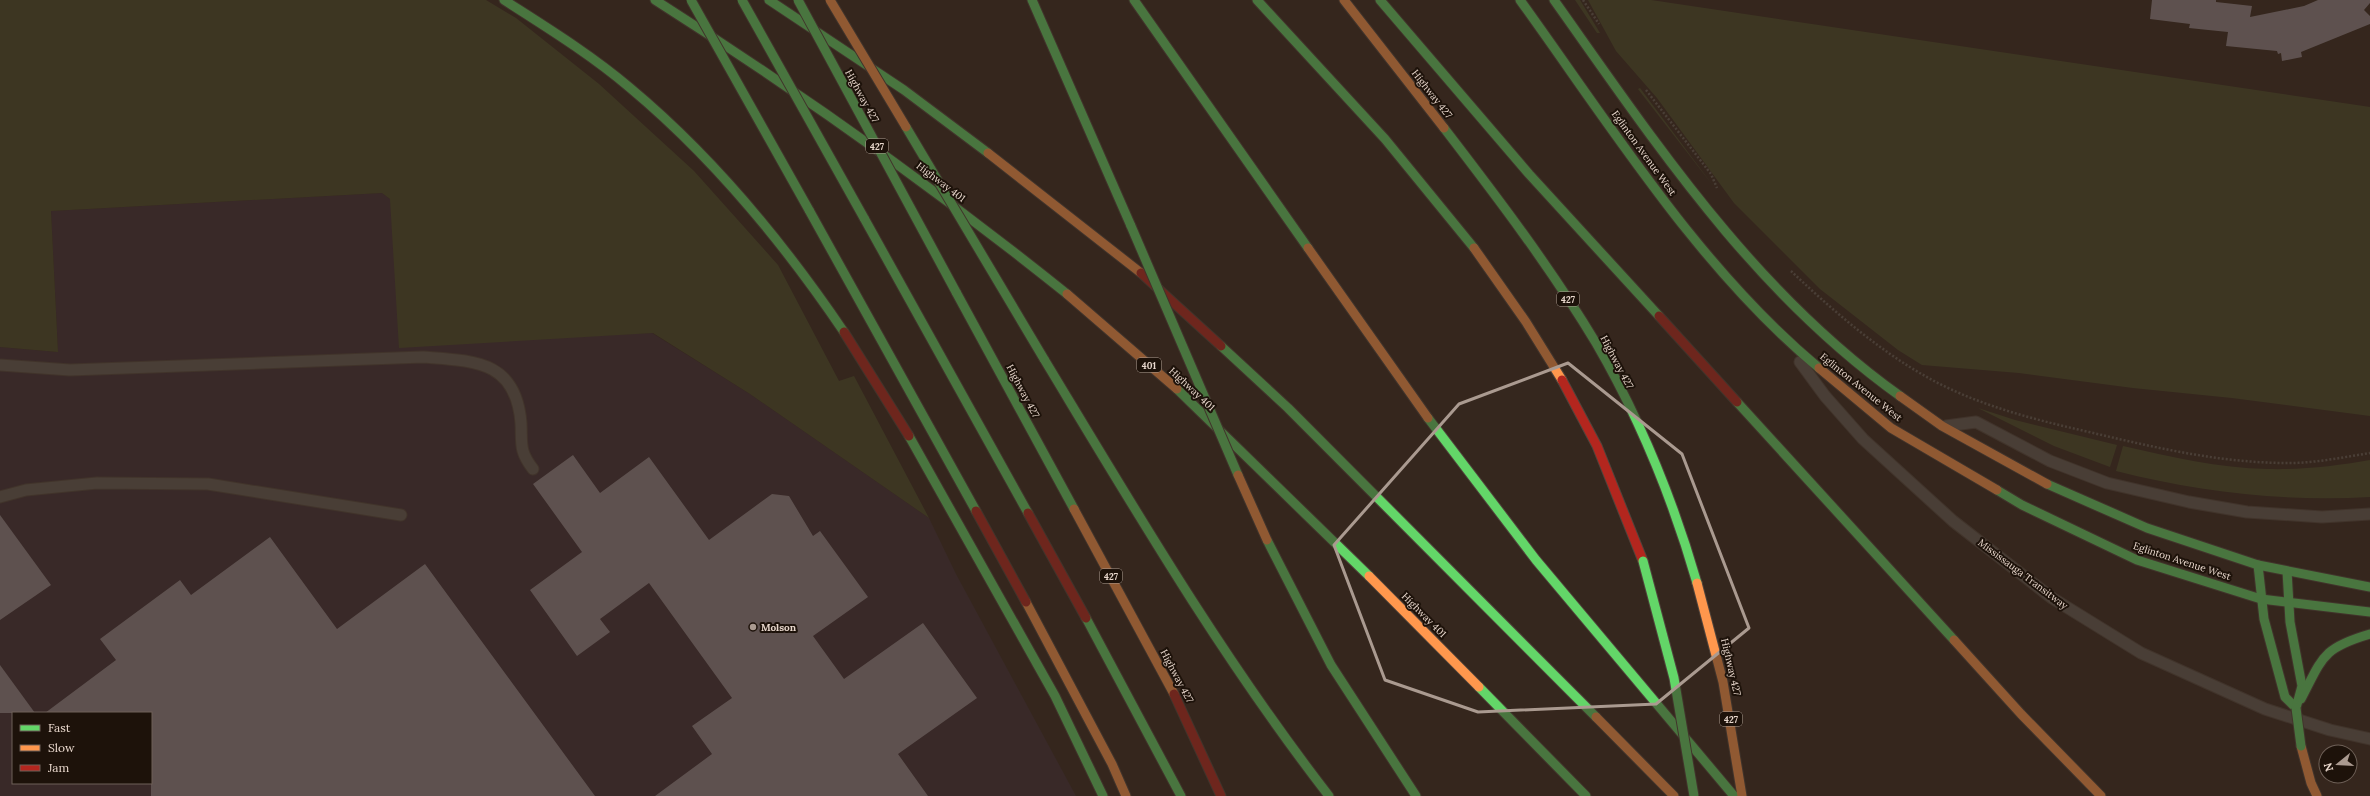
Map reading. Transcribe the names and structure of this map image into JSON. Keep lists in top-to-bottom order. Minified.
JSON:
{"streets":{"main road":["Highway 427","427","Eglinton Avenue West","Highway 401","401"],"lane":["Mississauga Transitway"]},"crossings":[["Eglinton Avenue West","Mississauga Transitway"]],"places":["Molson"],"legend":["Fast","Slow","Jam"],"north":"left"}
